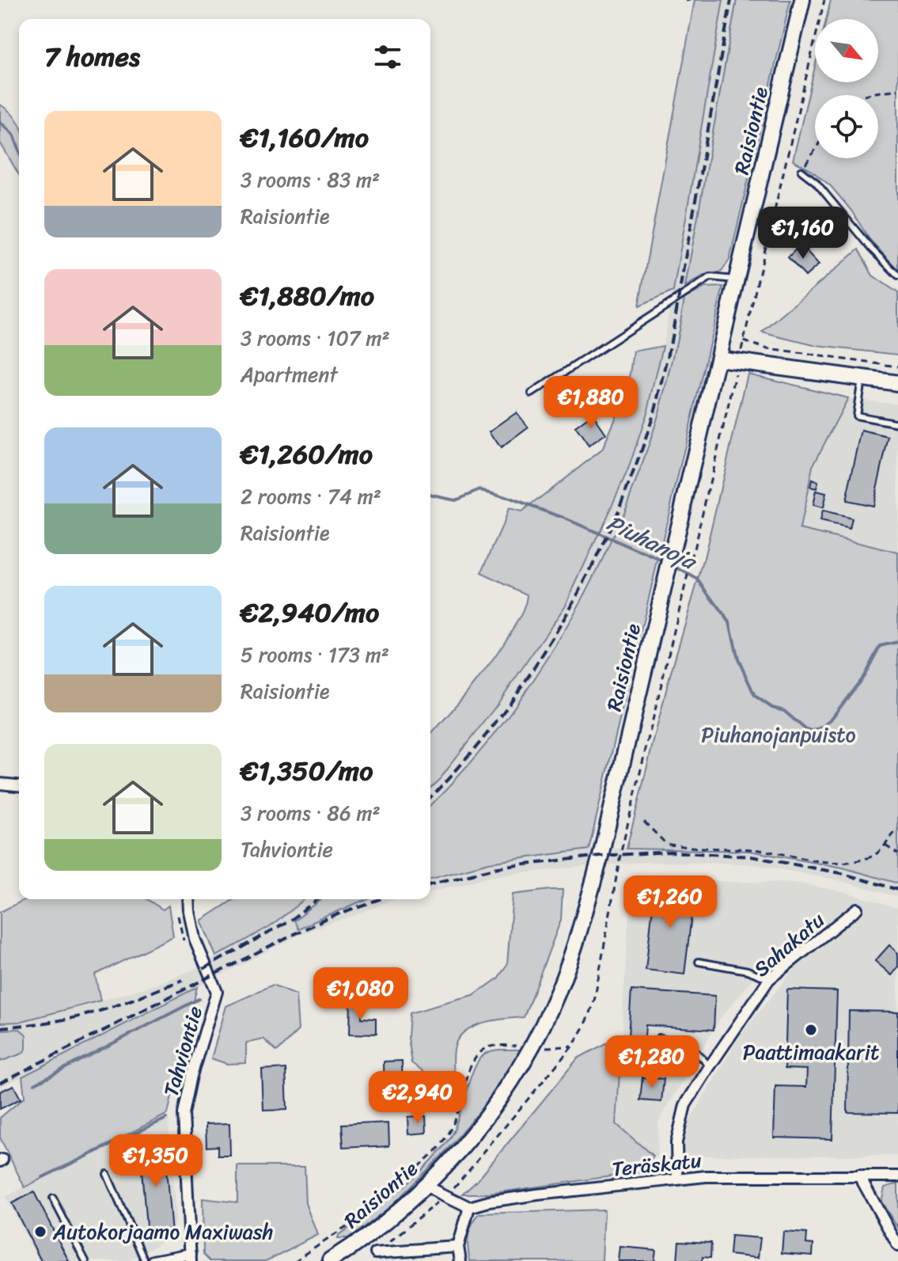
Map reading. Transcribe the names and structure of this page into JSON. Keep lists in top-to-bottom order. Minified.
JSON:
{"streets":{"main road":["Raisiontie"],"street":["Sahakatu","Tahviontie","Teräskatu"]},"crossings":[["Sahakatu","Teräskatu"]],"water":["Piuhanoja"],"parks":["Piuhanojanpuisto"],"places":["Paattimaakarit","Autokorjaamo Maxiwash"],"north":"bottom right","page":{"heading":"7 homes","list":[{"name":"€1,160/mo","note":"3 rooms · 83 m² · Raisiontie"},{"name":"€1,880/mo","note":"3 rooms · 107 m² · Apartment"},{"name":"€1,260/mo","note":"2 rooms · 74 m² · Raisiontie"},{"name":"€2,940/mo","note":"5 rooms · 173 m² · Raisiontie"},{"name":"€1,350/mo","note":"3 rooms · 86 m² · Tahviontie"}],"price":["€1,160","€1,880","€1,260","€1,080","€1,280","€2,940","€1,350"]}}
